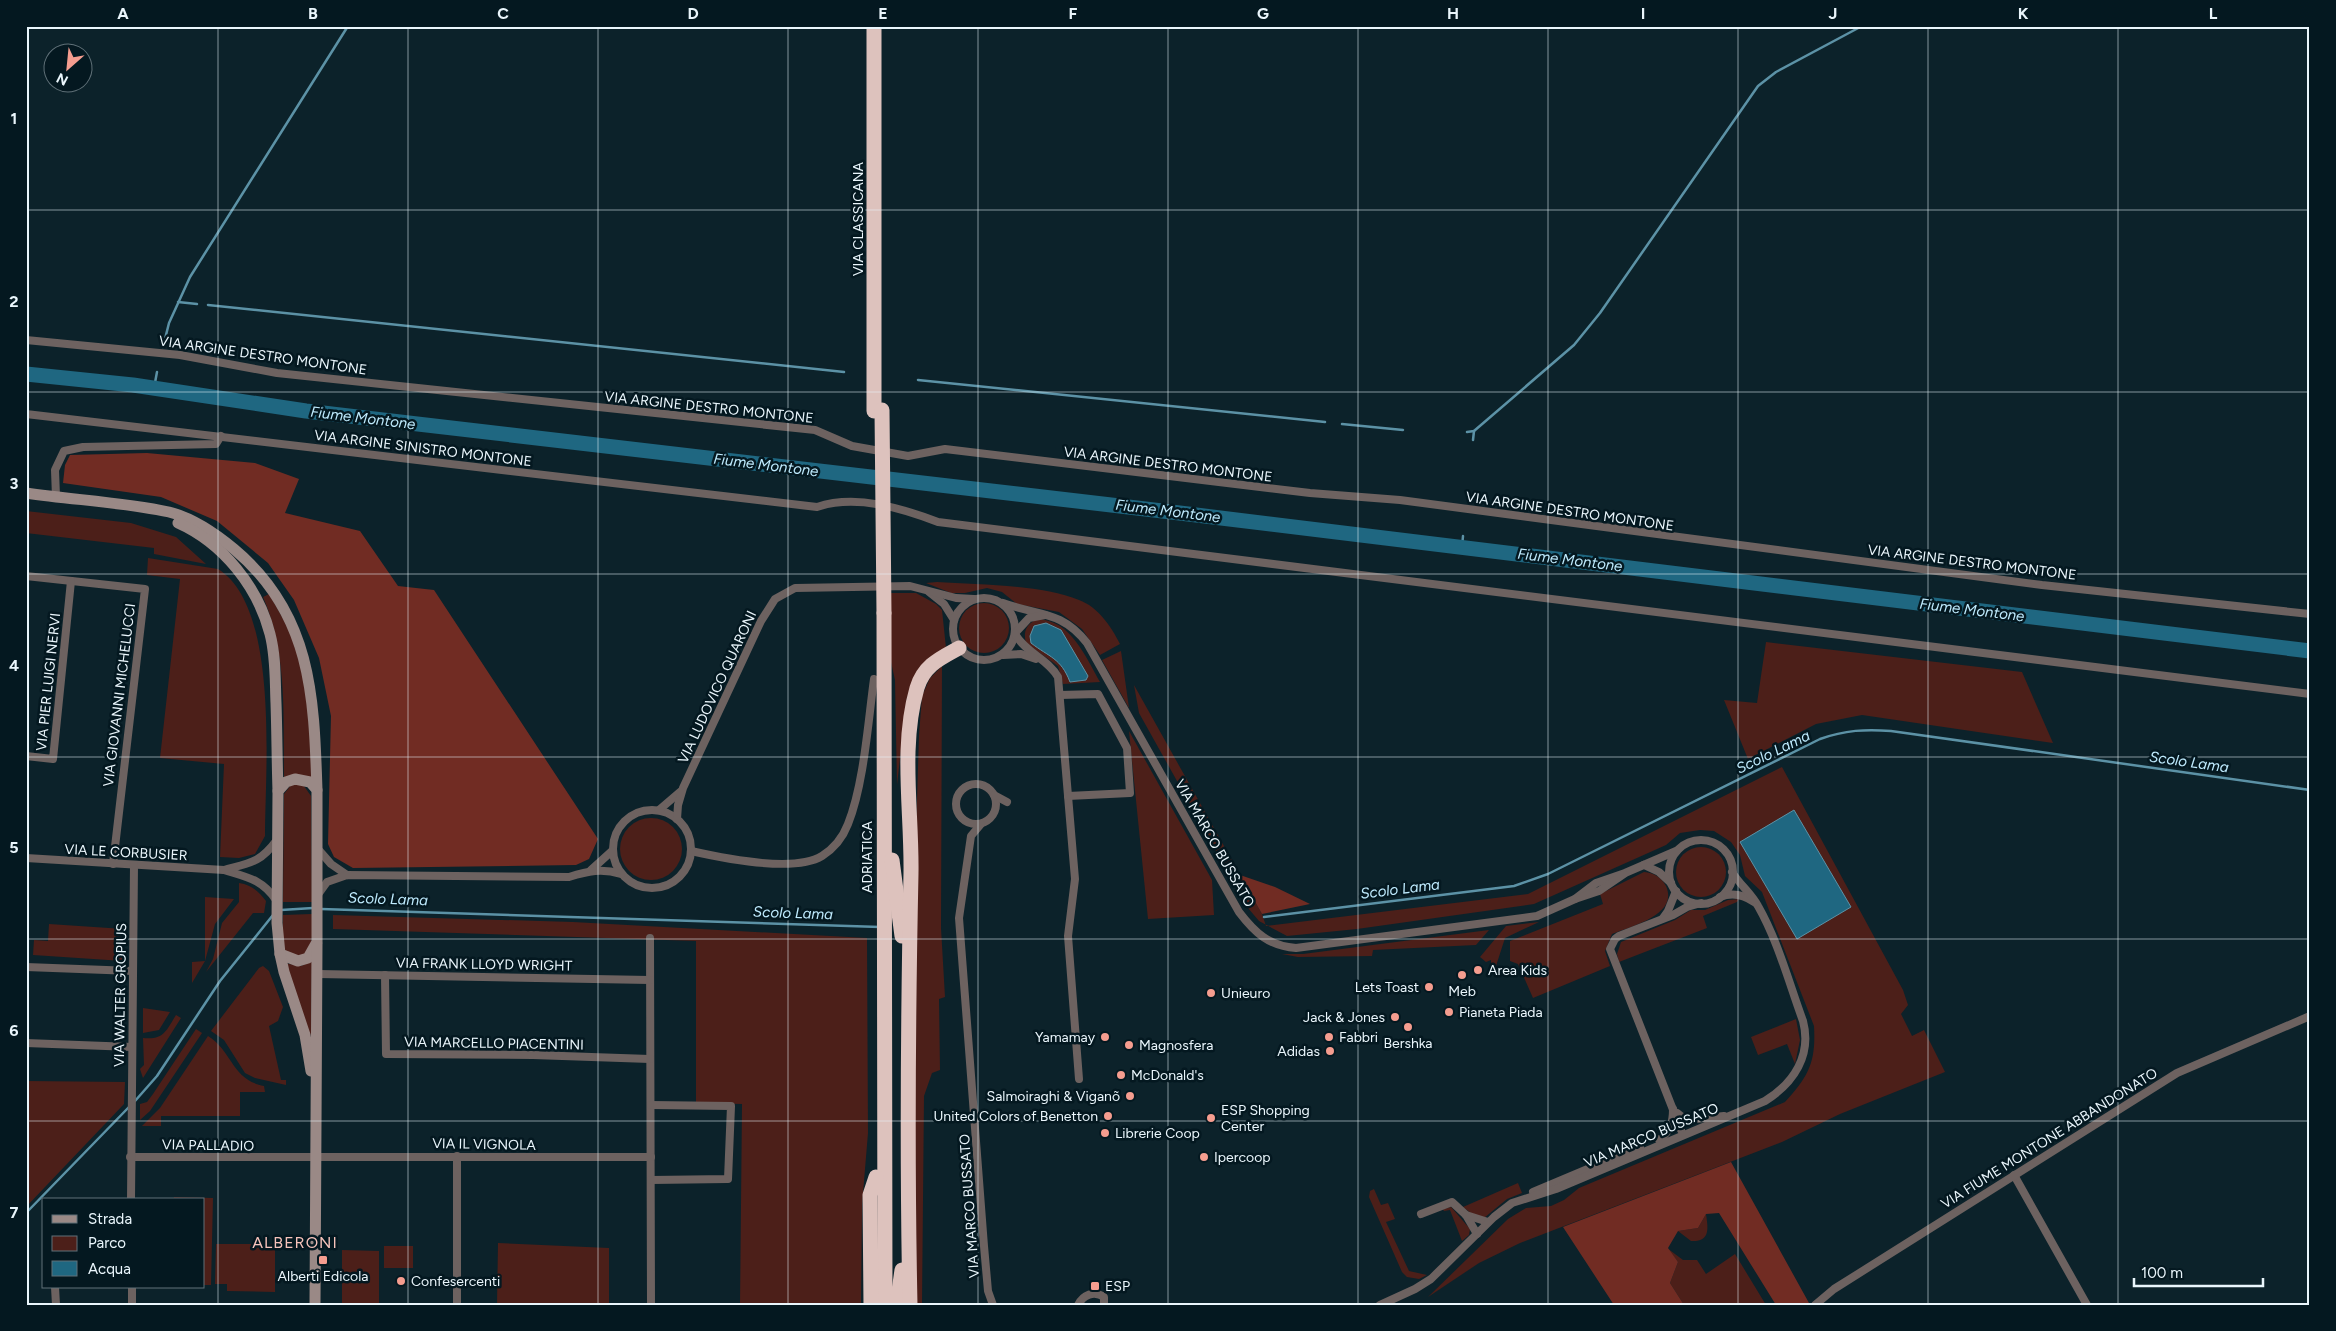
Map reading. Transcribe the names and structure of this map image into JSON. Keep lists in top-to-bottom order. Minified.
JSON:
{"streets":{"highway":["VIA CLASSICANA","ADRIATICA"],"street":["VIA ARGINE DESTRO MONTONE","VIA ARGINE SINISTRO MONTONE","VIA PIER LUIGI NERVI","VIA LUDOVICO QUARONI","VIA GIOVANNI MICHELUCCI","VIA MARCO BUSSATO","VIA LE CORBUSIER","VIA FRANK LLOYD WRIGHT","VIA WALTER GROPIUS","VIA MARCELLO PIACENTINI","VIA FIUME MONTONE ABBANDONATO","VIA IL VIGNOLA","VIA PALLADIO"]},"crossings":[["VIA CLASSICANA","ADRIATICA"],["VIA PIER LUIGI NERVI","VIA GIOVANNI MICHELUCCI"],["VIA LUDOVICO QUARONI","VIA MARCO BUSSATO"],["VIA GIOVANNI MICHELUCCI","VIA LE CORBUSIER"],["VIA LE CORBUSIER","VIA WALTER GROPIUS"],["VIA FRANK LLOYD WRIGHT","VIA MARCELLO PIACENTINI"],["VIA WALTER GROPIUS","VIA PALLADIO"],["VIA IL VIGNOLA","VIA PALLADIO"]],"districts":["ALBERONI"],"water":["Fiume Montone","Scolo Lama"],"places":{"other":["Area Kids","Meb","Lets Toast","Unieuro","Pianeta Piada","Jack & Jones","Bershka","Yamamay","Fabbri","Magnosfera","Adidas","McDonald's","Salmoiraghi & Viganõ","United Colors of Benetton","ESP Shopping Center","Librerie Coop","Ipercoop","Confesercenti"],"transit":["Alberti Edicola","ESP"]},"legend":["Strada","Parco","Acqua"],"scale_bar":"100 m","north":"bottom left","grid":{"columns":["A","B","C","D","E","F","G","H","I","J","K","L"],"rows":["1","2","3","4","5","6","7"]}}
